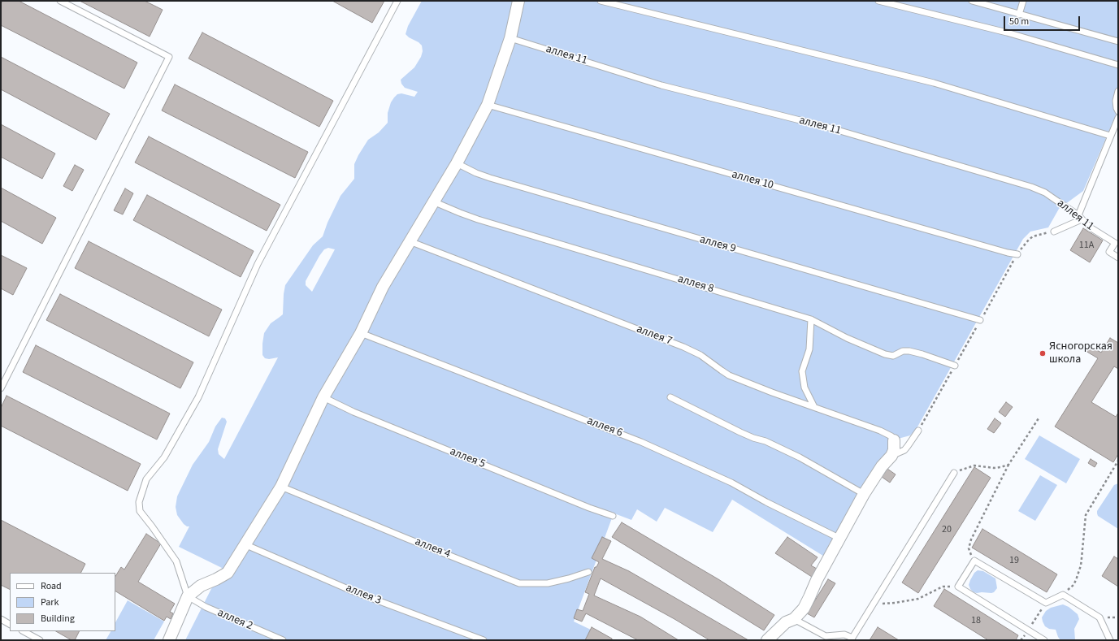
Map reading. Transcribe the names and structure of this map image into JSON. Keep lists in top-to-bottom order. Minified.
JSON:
{"streets":{"lane":["аллея 11","аллея 10","аллея 9","аллея 8","аллея 7","аллея 6","аллея 5","аллея 4","аллея 3","аллея 2"]},"places":["Ясногорская школа"],"house_numbers":["11А","20","19","18"],"legend":["Road","Park","Building"],"scale_bar":"50 m"}
